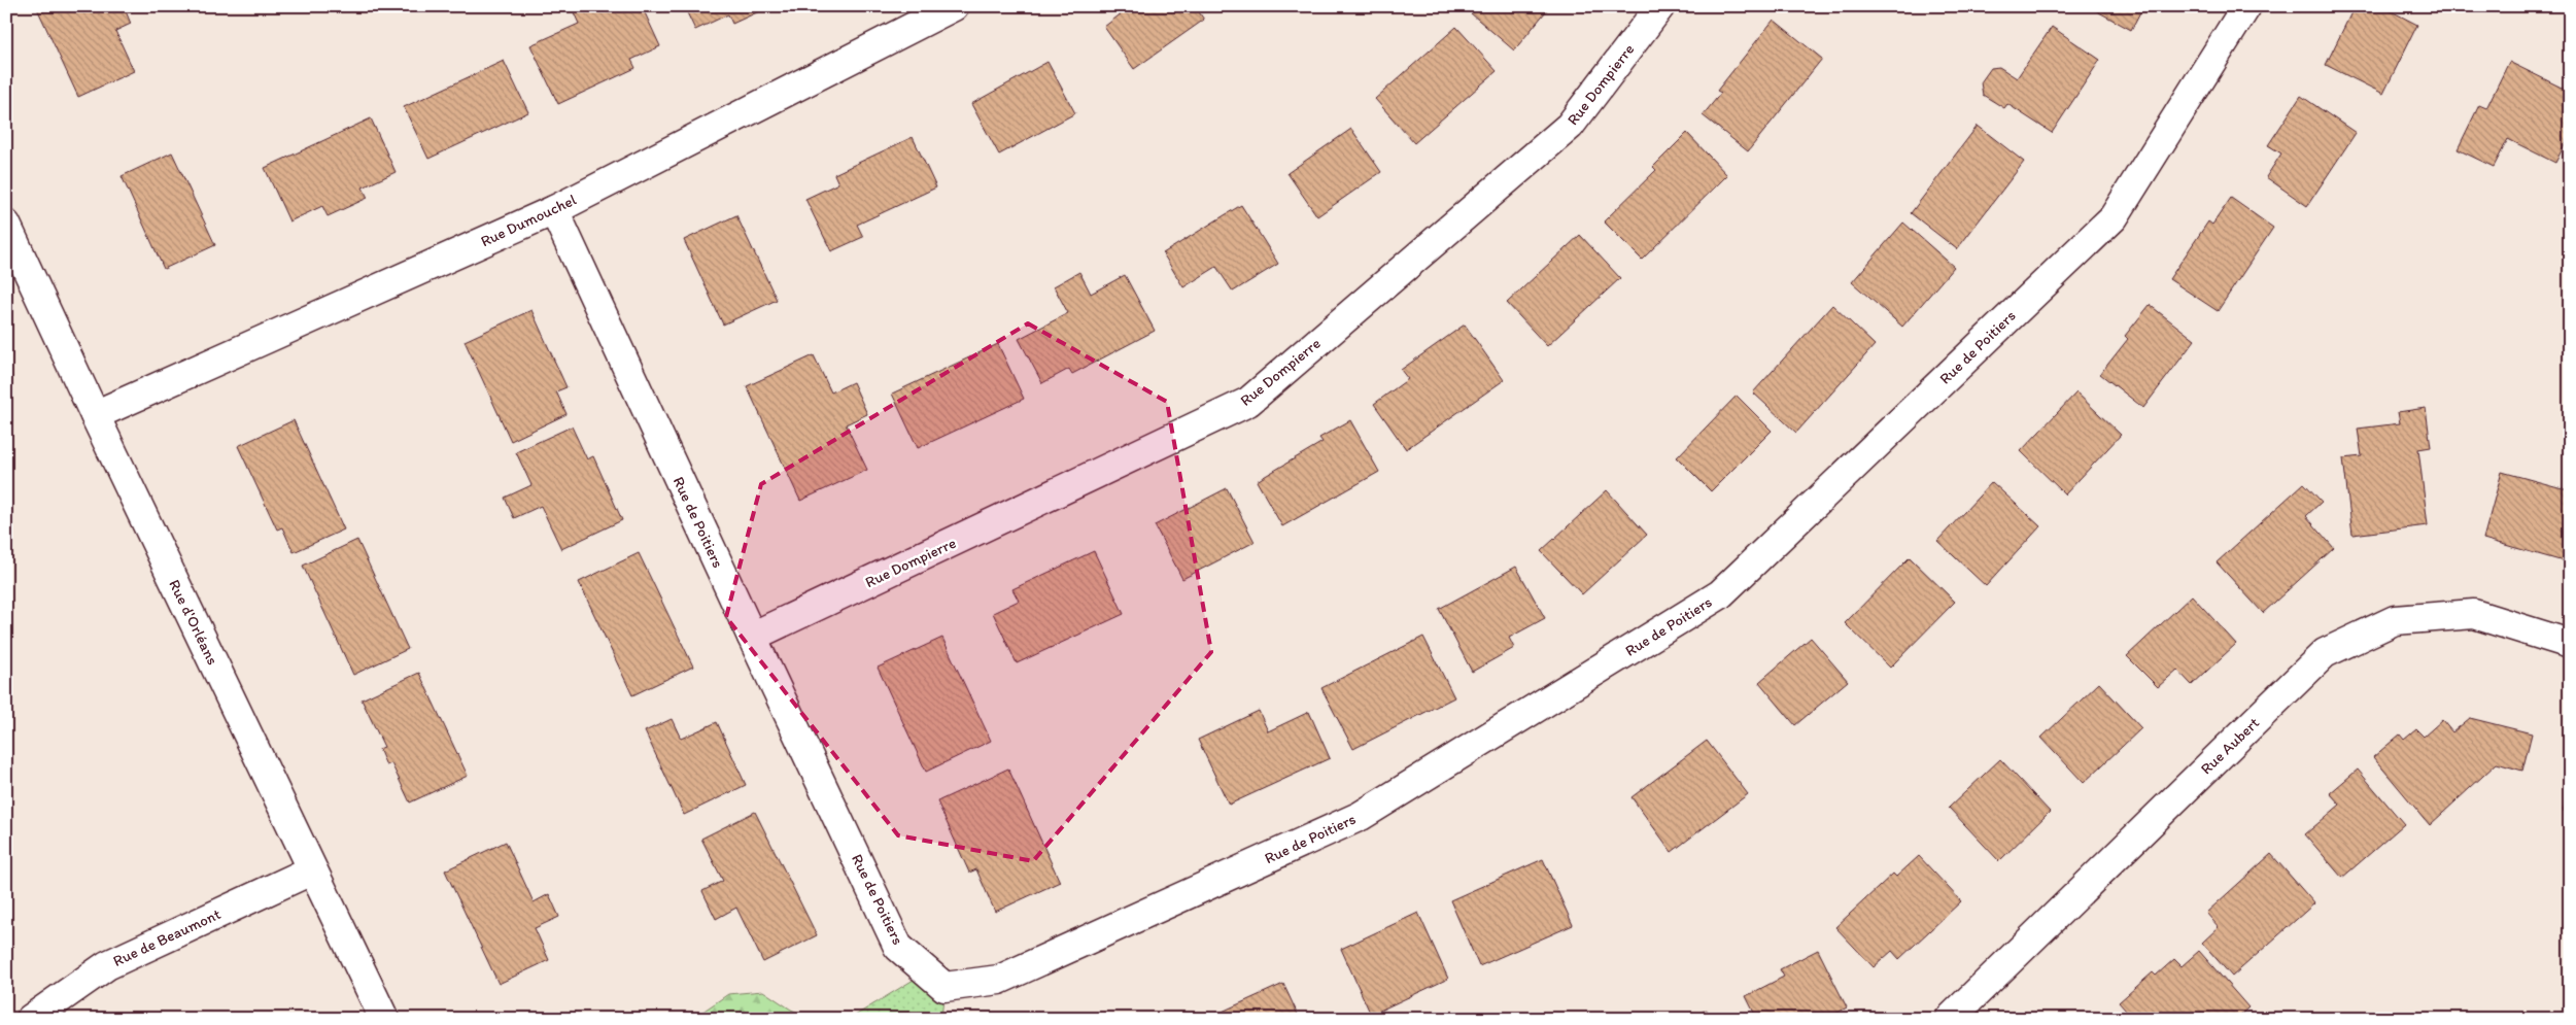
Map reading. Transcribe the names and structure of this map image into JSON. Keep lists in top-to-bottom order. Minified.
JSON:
{"streets":{"street":["Rue Dompierre","Rue Dumouchel","Rue de Poitiers","Rue d'Orléans","Rue Aubert","Rue de Beaumont"]},"crossings":[["Rue Dompierre","Rue de Poitiers"],["Rue Dumouchel","Rue de Poitiers"],["Rue Dumouchel","Rue d'Orléans"],["Rue d'Orléans","Rue de Beaumont"]]}
